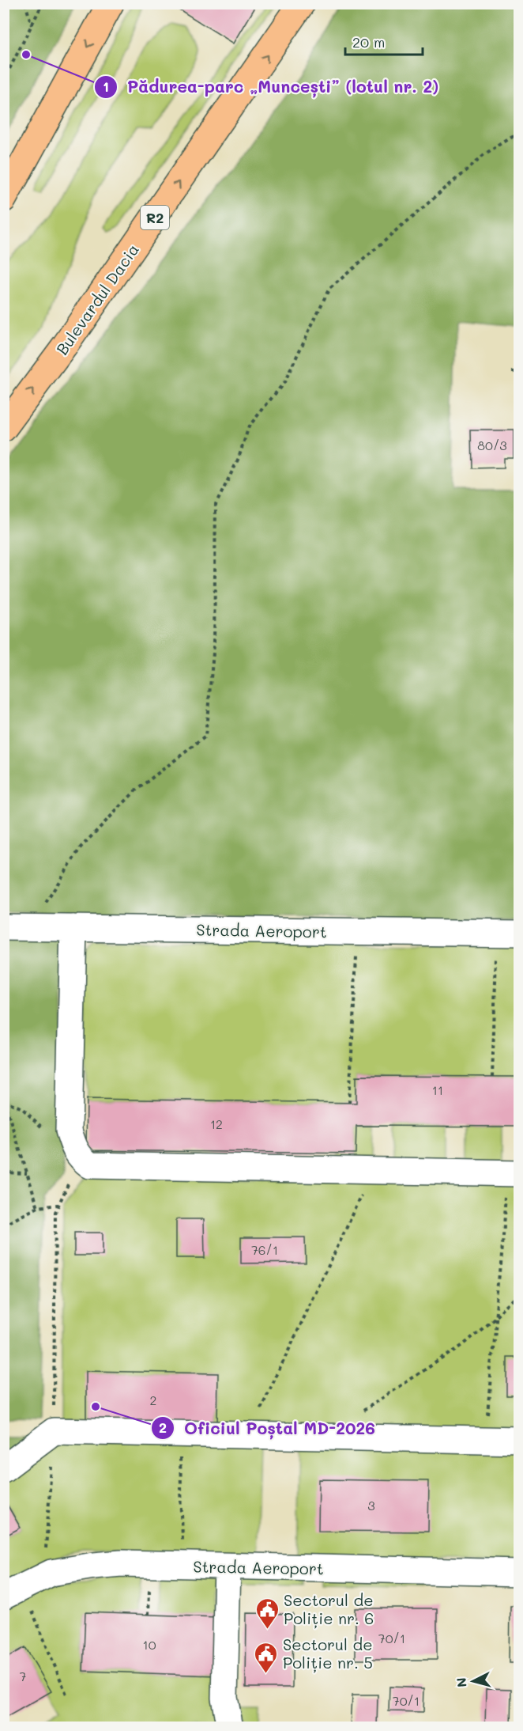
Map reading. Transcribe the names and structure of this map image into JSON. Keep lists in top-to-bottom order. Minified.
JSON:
{"streets":{"main road":["R2","Bulevardul Dacia"],"street":["Strada Aeroport"]},"places":{"other":["Pădurea-parc „Muncești” (lotul nr. 2)","Oficiul Poștal MD-2026"],"public building":["Sectorul de Poliție nr. 6","Sectorul de Poliție nr. 5"]},"house_numbers":["80/3","11","12","76/1","2","3","70/1","10","7","70/1"],"scale_bar":"20 m","north":"left"}
